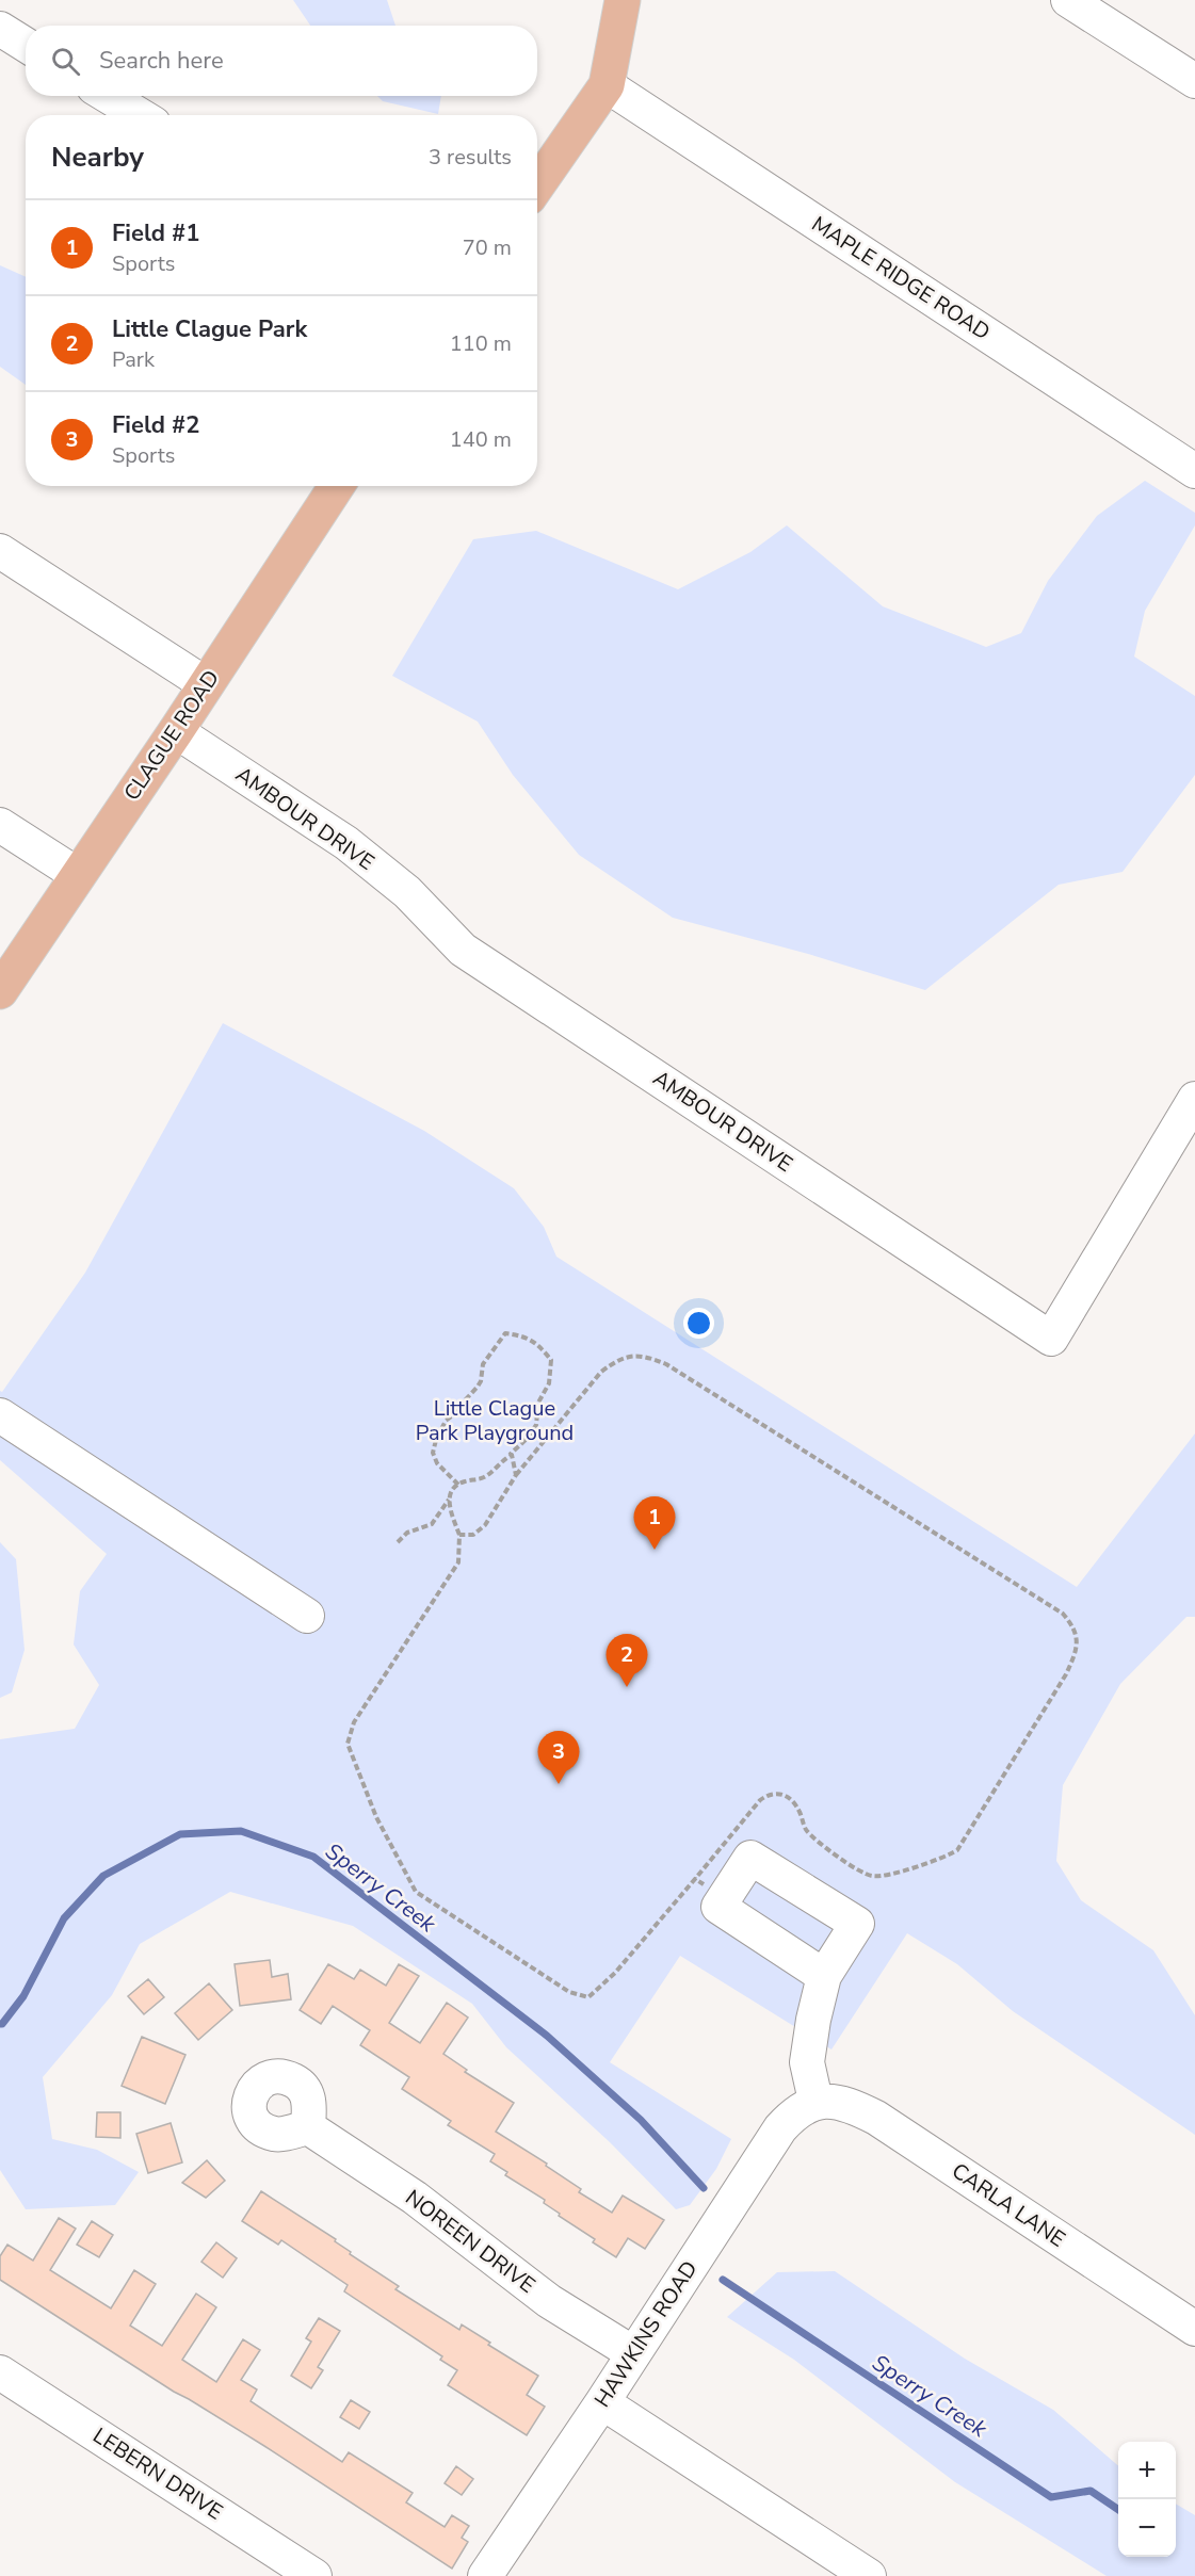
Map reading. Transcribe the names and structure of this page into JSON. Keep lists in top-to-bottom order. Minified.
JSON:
{"streets":{"main road":["CLAGUE ROAD"],"street":["MAPLE RIDGE ROAD","AMBOUR DRIVE","CARLA LANE","NOREEN DRIVE","HAWKINS ROAD","LEBERN DRIVE"]},"crossings":[["CLAGUE ROAD","AMBOUR DRIVE"],["CARLA LANE","HAWKINS ROAD"],["NOREEN DRIVE","HAWKINS ROAD"]],"water":["Sperry Creek"],"parks":["Little Clague Park Playground"],"page":{"search":"Search here","heading":["Nearby","3 results"],"list":[{"mark":"1","name":"Field #1","note":"Sports","value":"70 m"},{"mark":"2","name":"Little Clague Park","note":"Park","value":"110 m"},{"mark":"3","name":"Field #2","note":"Sports","value":"140 m"}],"pins":["1","2","3"],"map_buttons":["+","−"]}}
